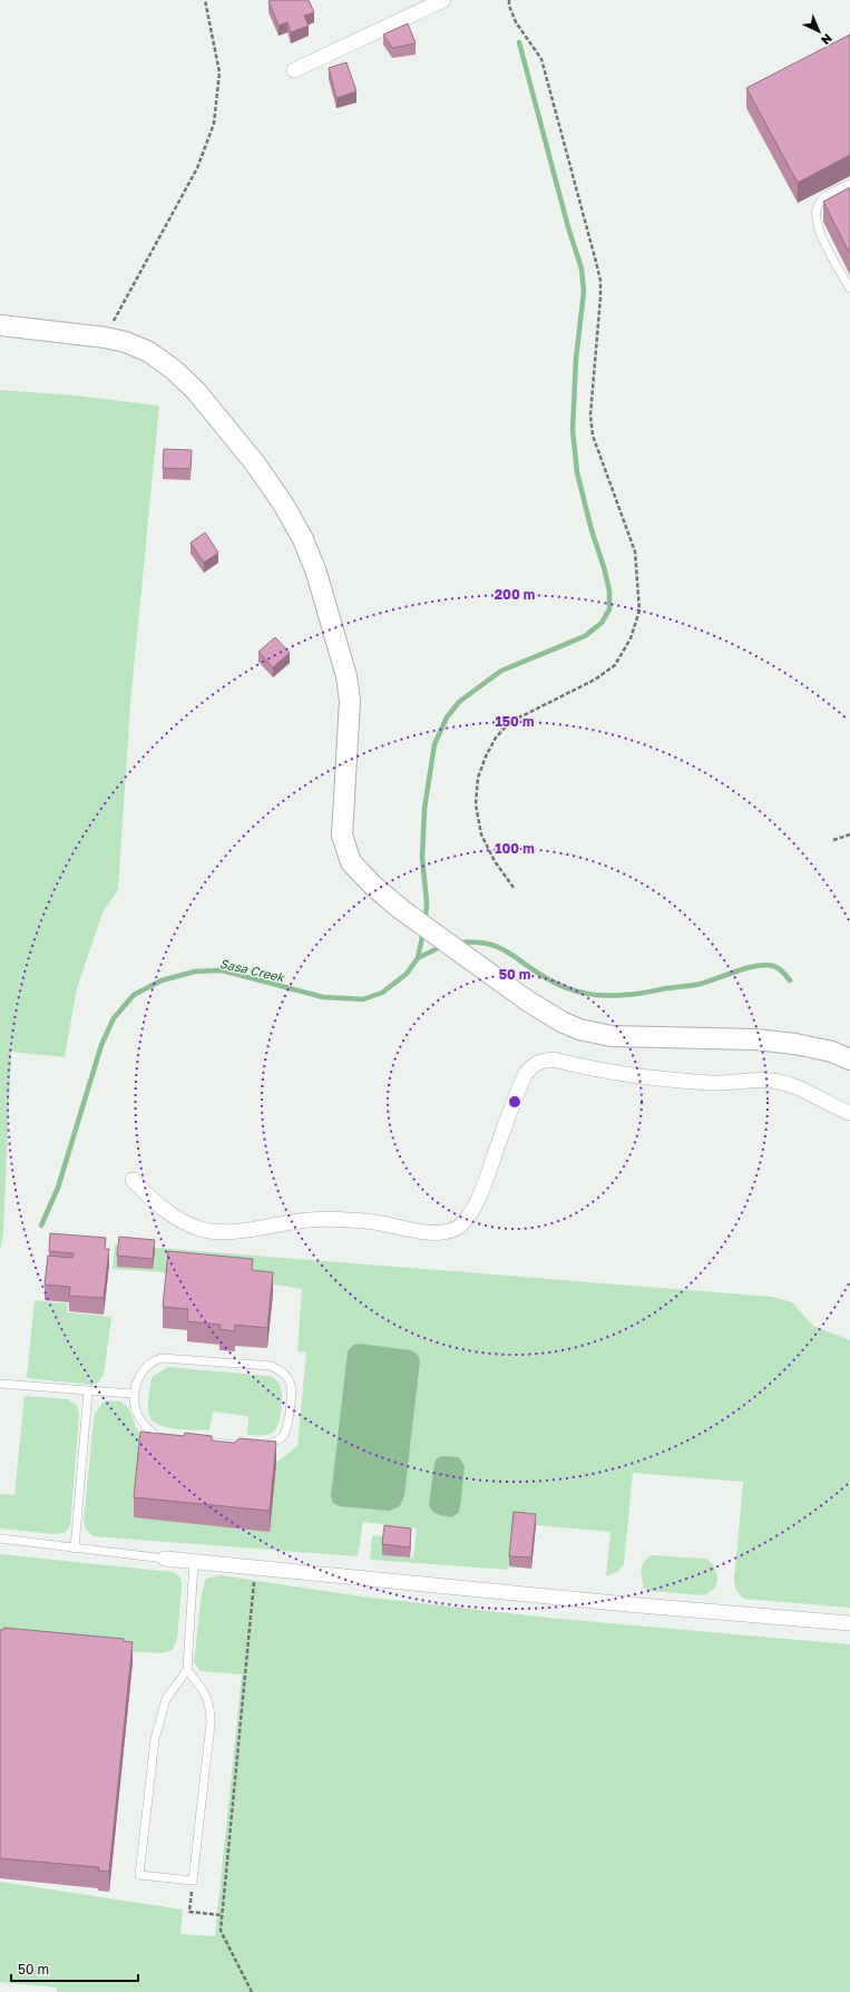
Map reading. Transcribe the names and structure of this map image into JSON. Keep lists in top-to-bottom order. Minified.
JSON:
{"water":["Sasa Creek"],"scale_bar":"50 m","north":"bottom right","rings":["200 m","150 m","100 m","50 m"]}
